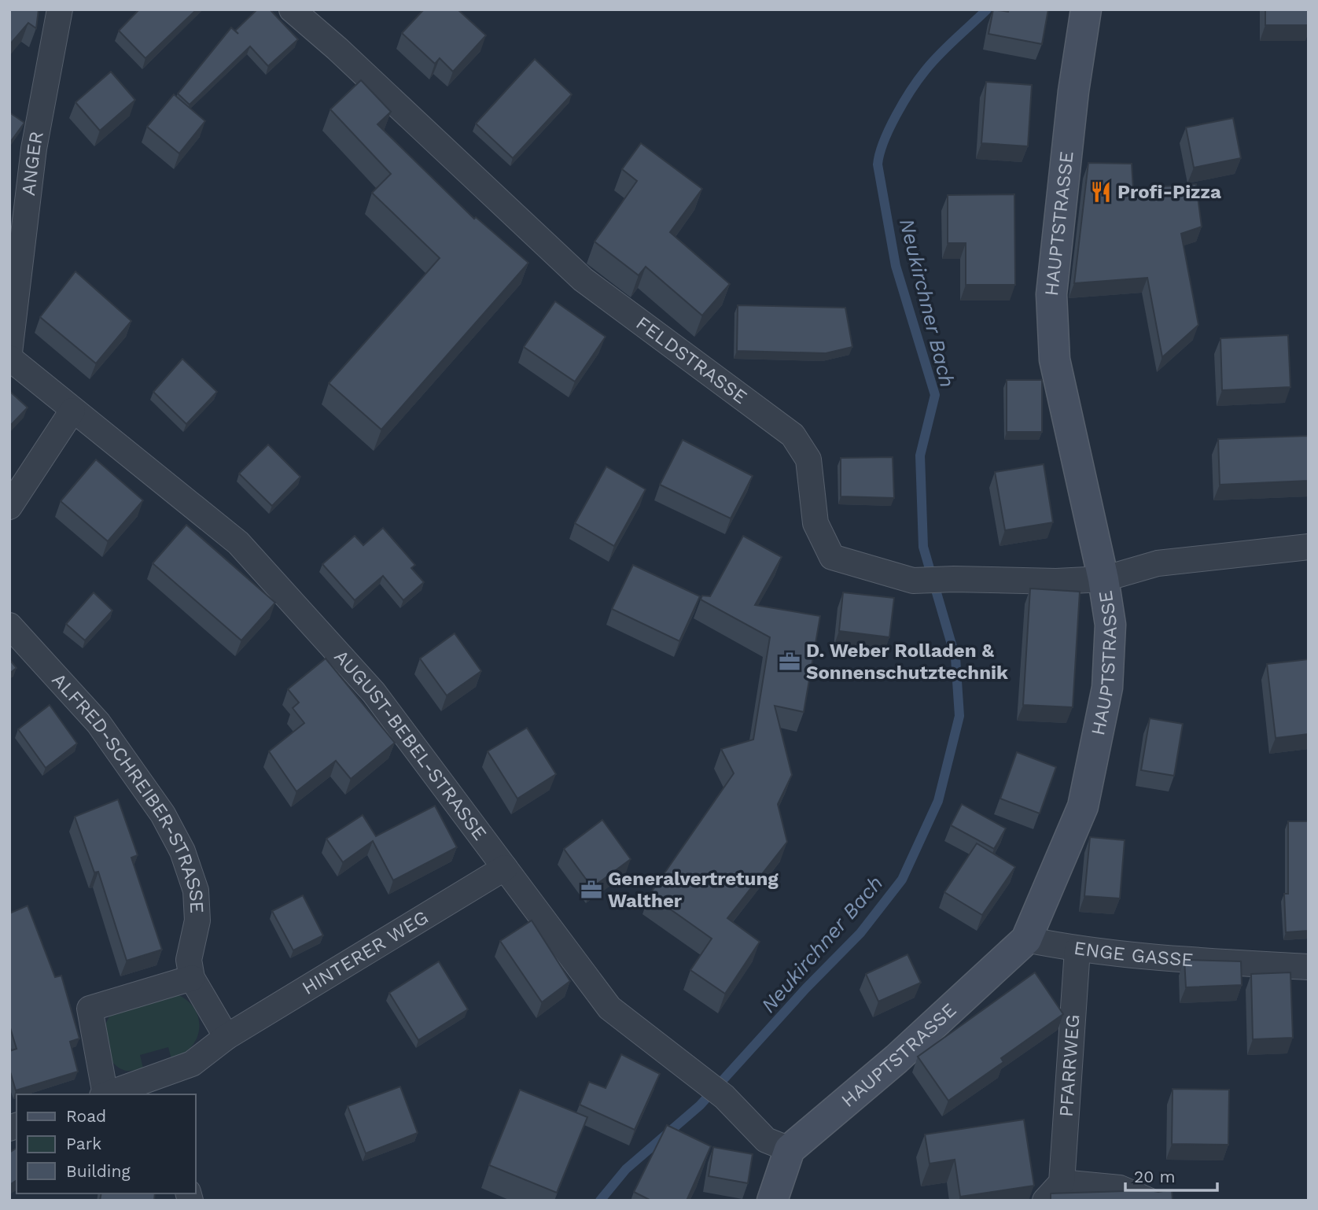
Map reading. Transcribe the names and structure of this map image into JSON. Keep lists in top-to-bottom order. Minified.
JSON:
{"streets":{"main road":["HAUPTSTRASSE"],"street":["ANGER","FELDSTRASSE","AUGUST-BEBEL-STRASSE","ALFRED-SCHREIBER-STRASSE","HINTERER WEG","ENGE GASSE","PFARRWEG"]},"crossings":[["HAUPTSTRASSE","FELDSTRASSE"],["HAUPTSTRASSE","AUGUST-BEBEL-STRASSE"],["HAUPTSTRASSE","ENGE GASSE"],["AUGUST-BEBEL-STRASSE","HINTERER WEG"],["ALFRED-SCHREIBER-STRASSE","HINTERER WEG"],["ENGE GASSE","PFARRWEG"]],"water":["Neukirchner Bach"],"places":{"restaurant":["Profi-Pizza"],"office":["D. Weber Rolladen & Sonnenschutztechnik","Generalvertretung Walther"]},"legend":["Road","Park","Building"],"scale_bar":"20 m"}
